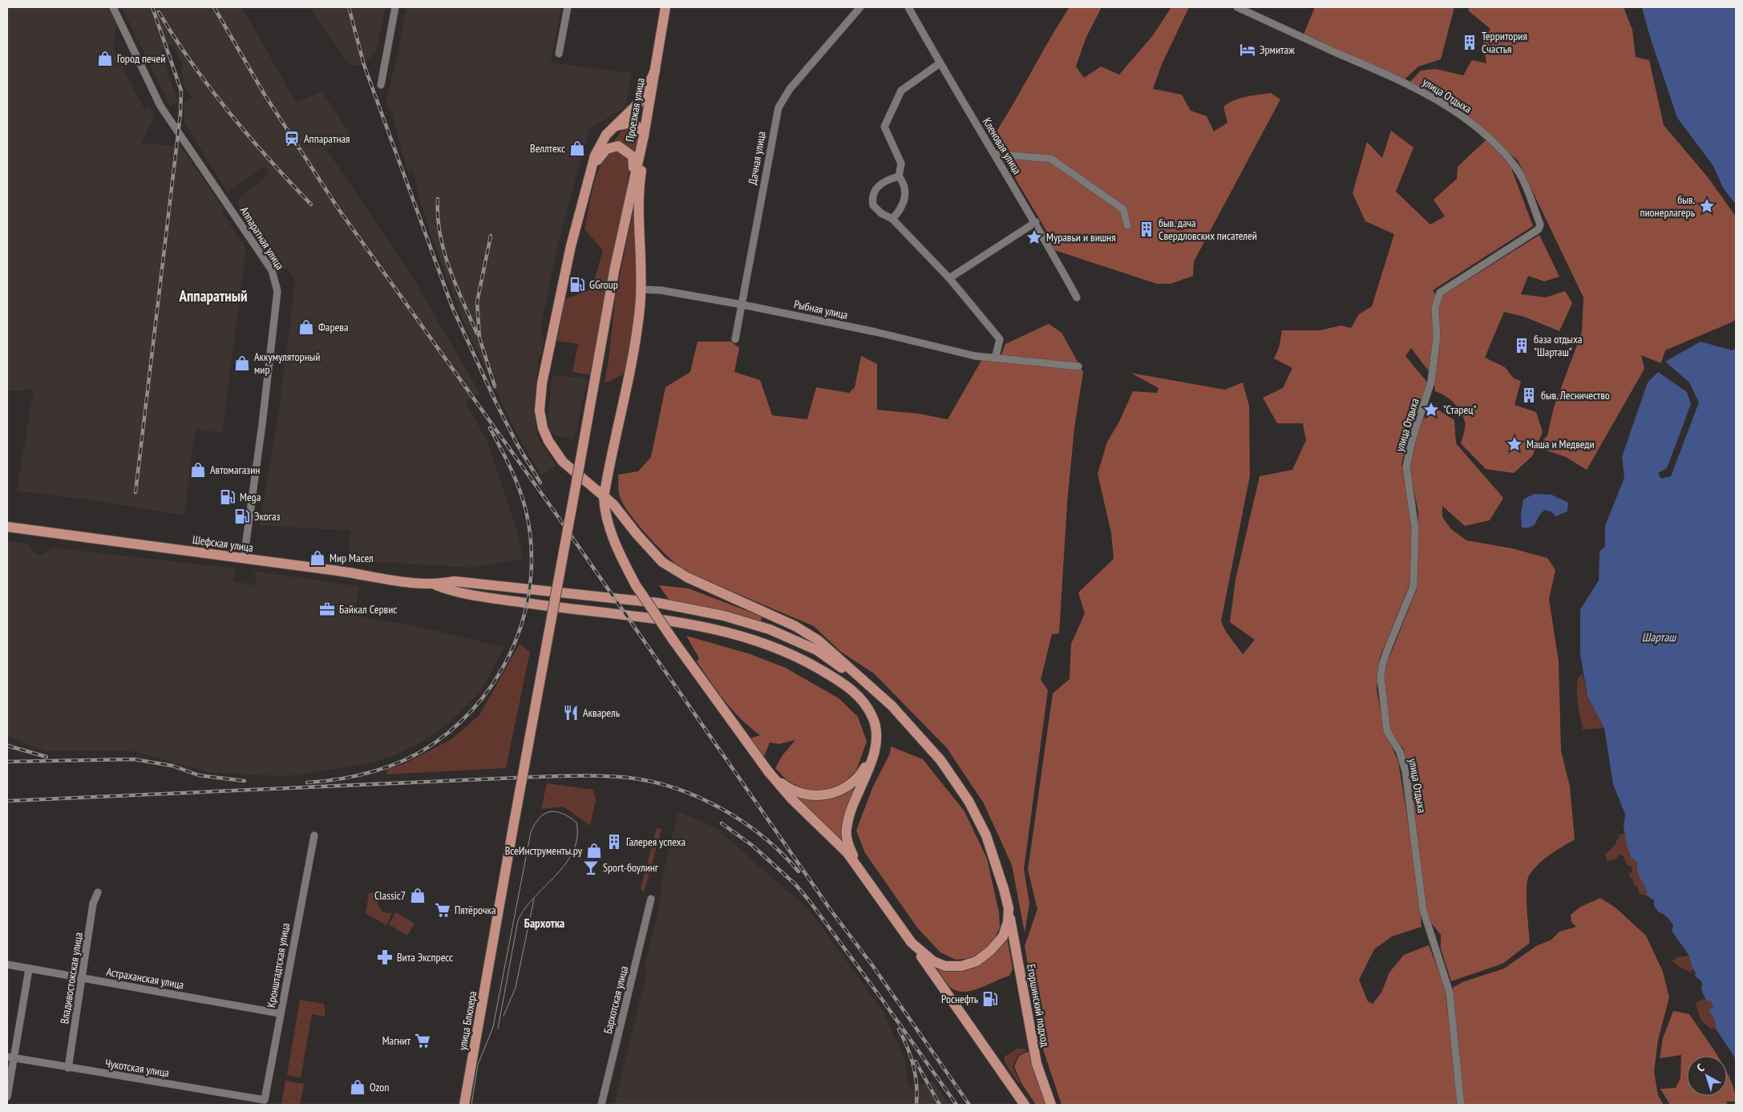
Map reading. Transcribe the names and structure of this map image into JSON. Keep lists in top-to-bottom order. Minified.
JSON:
{"streets":{"main road":["Проезжая улица","Шефская улица","Егоршинский подход","улица Блюхера"],"street":["улица Отдыха","Кленовая улица","Дачная улица","Аппаратная улица","Рыбная улица","Кронштадтская улица","Владивостокская улица","Астраханская улица","Бархотская улица","Чукотская улица"]},"crossings":[["Проезжая улица","улица Блюхера"],["Дачная улица","Рыбная улица"],["Аппаратная улица","Шефская улица"],["Кронштадтская улица","Астраханская улица"],["Кронштадтская улица","Чукотская улица"],["Владивостокская улица","Астраханская улица"],["Владивостокская улица","Чукотская улица"]],"districts":["Аппаратный","Бархотка"],"water":["Шарташ"],"places":{"building":["Территория Счастья","быв. дача Свердловских писателей","база отдыха \"Шарташ\"","быв. Лесничество","Галерея успеха"],"hotel":["Эрмитаж"],"shop":["Город печей","Веллтекс","Фарева","Аккумуляторный мир","Автомагазин","Мир Масел","ВсеИнструменты.ру","Classic7","Ozon"],"station":["Аппаратная"],"place":["быв. пионерлагерь","Муравьи и вишня","\"Старец\"","Маша и Медведи"],"fuel station":["GGroup","Mega","Экогаз","Роснефть"],"office":["Байкал Сервис"],"restaurant":["Акварель"],"bar":["Sport-боулинг"],"supermarket":["Пятёрочка","Магнит"],"pharmacy":["Вита Экспресс"]},"north":"top left"}
